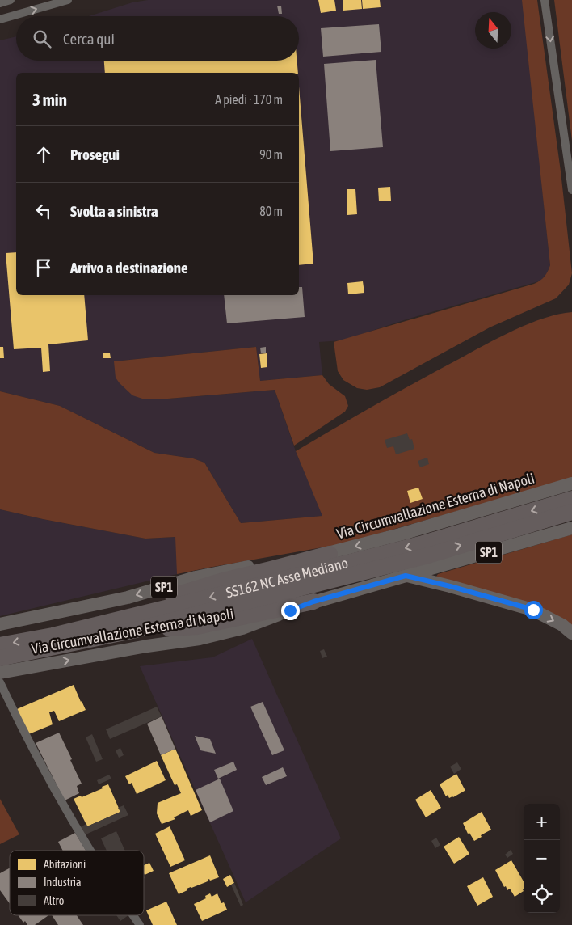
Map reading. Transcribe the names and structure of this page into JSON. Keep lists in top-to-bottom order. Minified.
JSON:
{"streets":{"highway":["SS162 NC Asse Mediano"],"main road":["Via Circumvallazione Esterna di Napoli","SP1"]},"legend":["Abitazioni","Industria","Altro"],"north":"top","page":{"search":"Cerca qui","heading":["3 min","A piedi · 170 m"],"list":[["Prosegui","90 m"],["Svolta a sinistra","80 m"],"Arrivo a destinazione"],"map_buttons":["+","−"]}}
